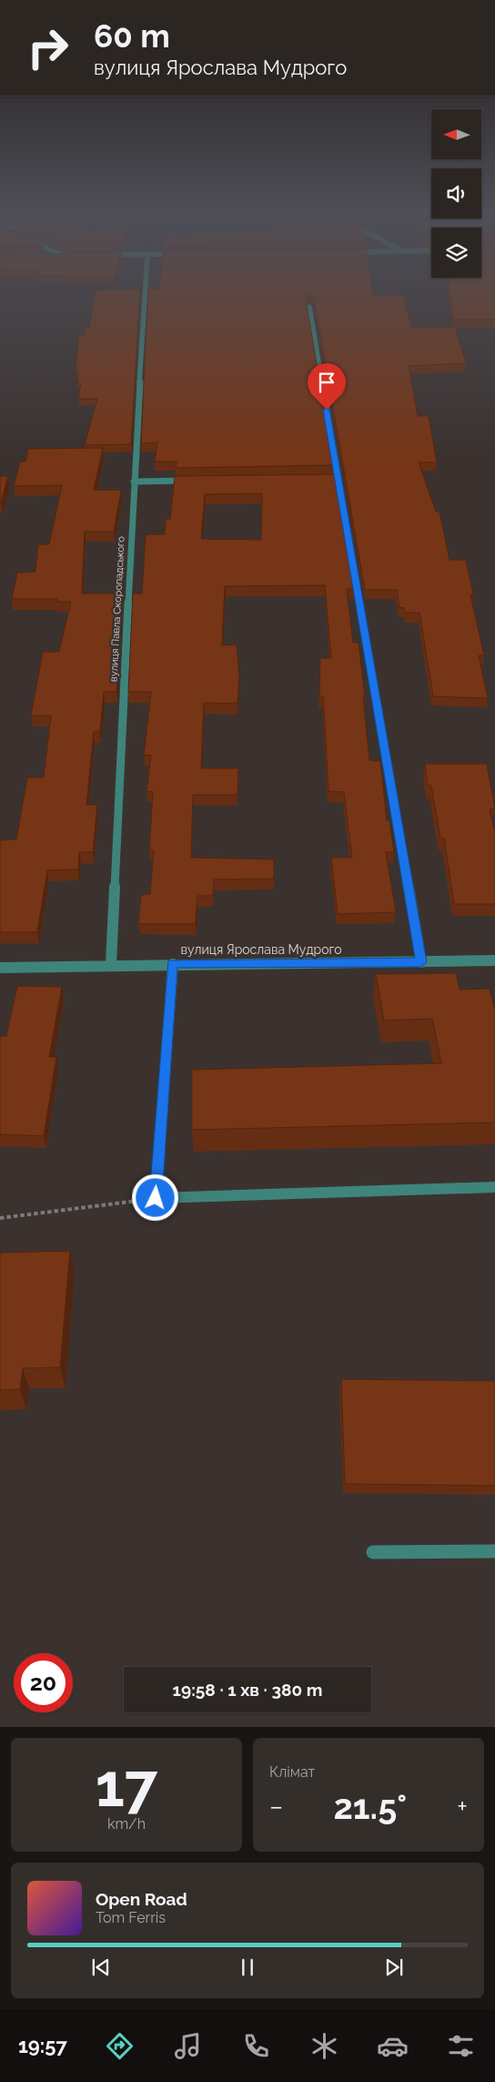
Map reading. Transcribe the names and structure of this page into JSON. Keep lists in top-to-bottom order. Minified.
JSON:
{"streets":{"street":["вулиця Павла Скоропадського","вулиця Ярослава Мудрого"]},"crossings":[["вулиця Павла Скоропадського","вулиця Ярослава Мудрого"]],"north":"left","page":{"turn":["60 m","вулиця Ярослава Мудрого"],"limit":"20","trip":"19:58 · 1 хв · 380 m","tile":[["17","km/h"],"Клімат"],"heat":["−","21.5°","+"],"song":["Open Road","Tom Ferris"],"tabs":"19:57"}}
